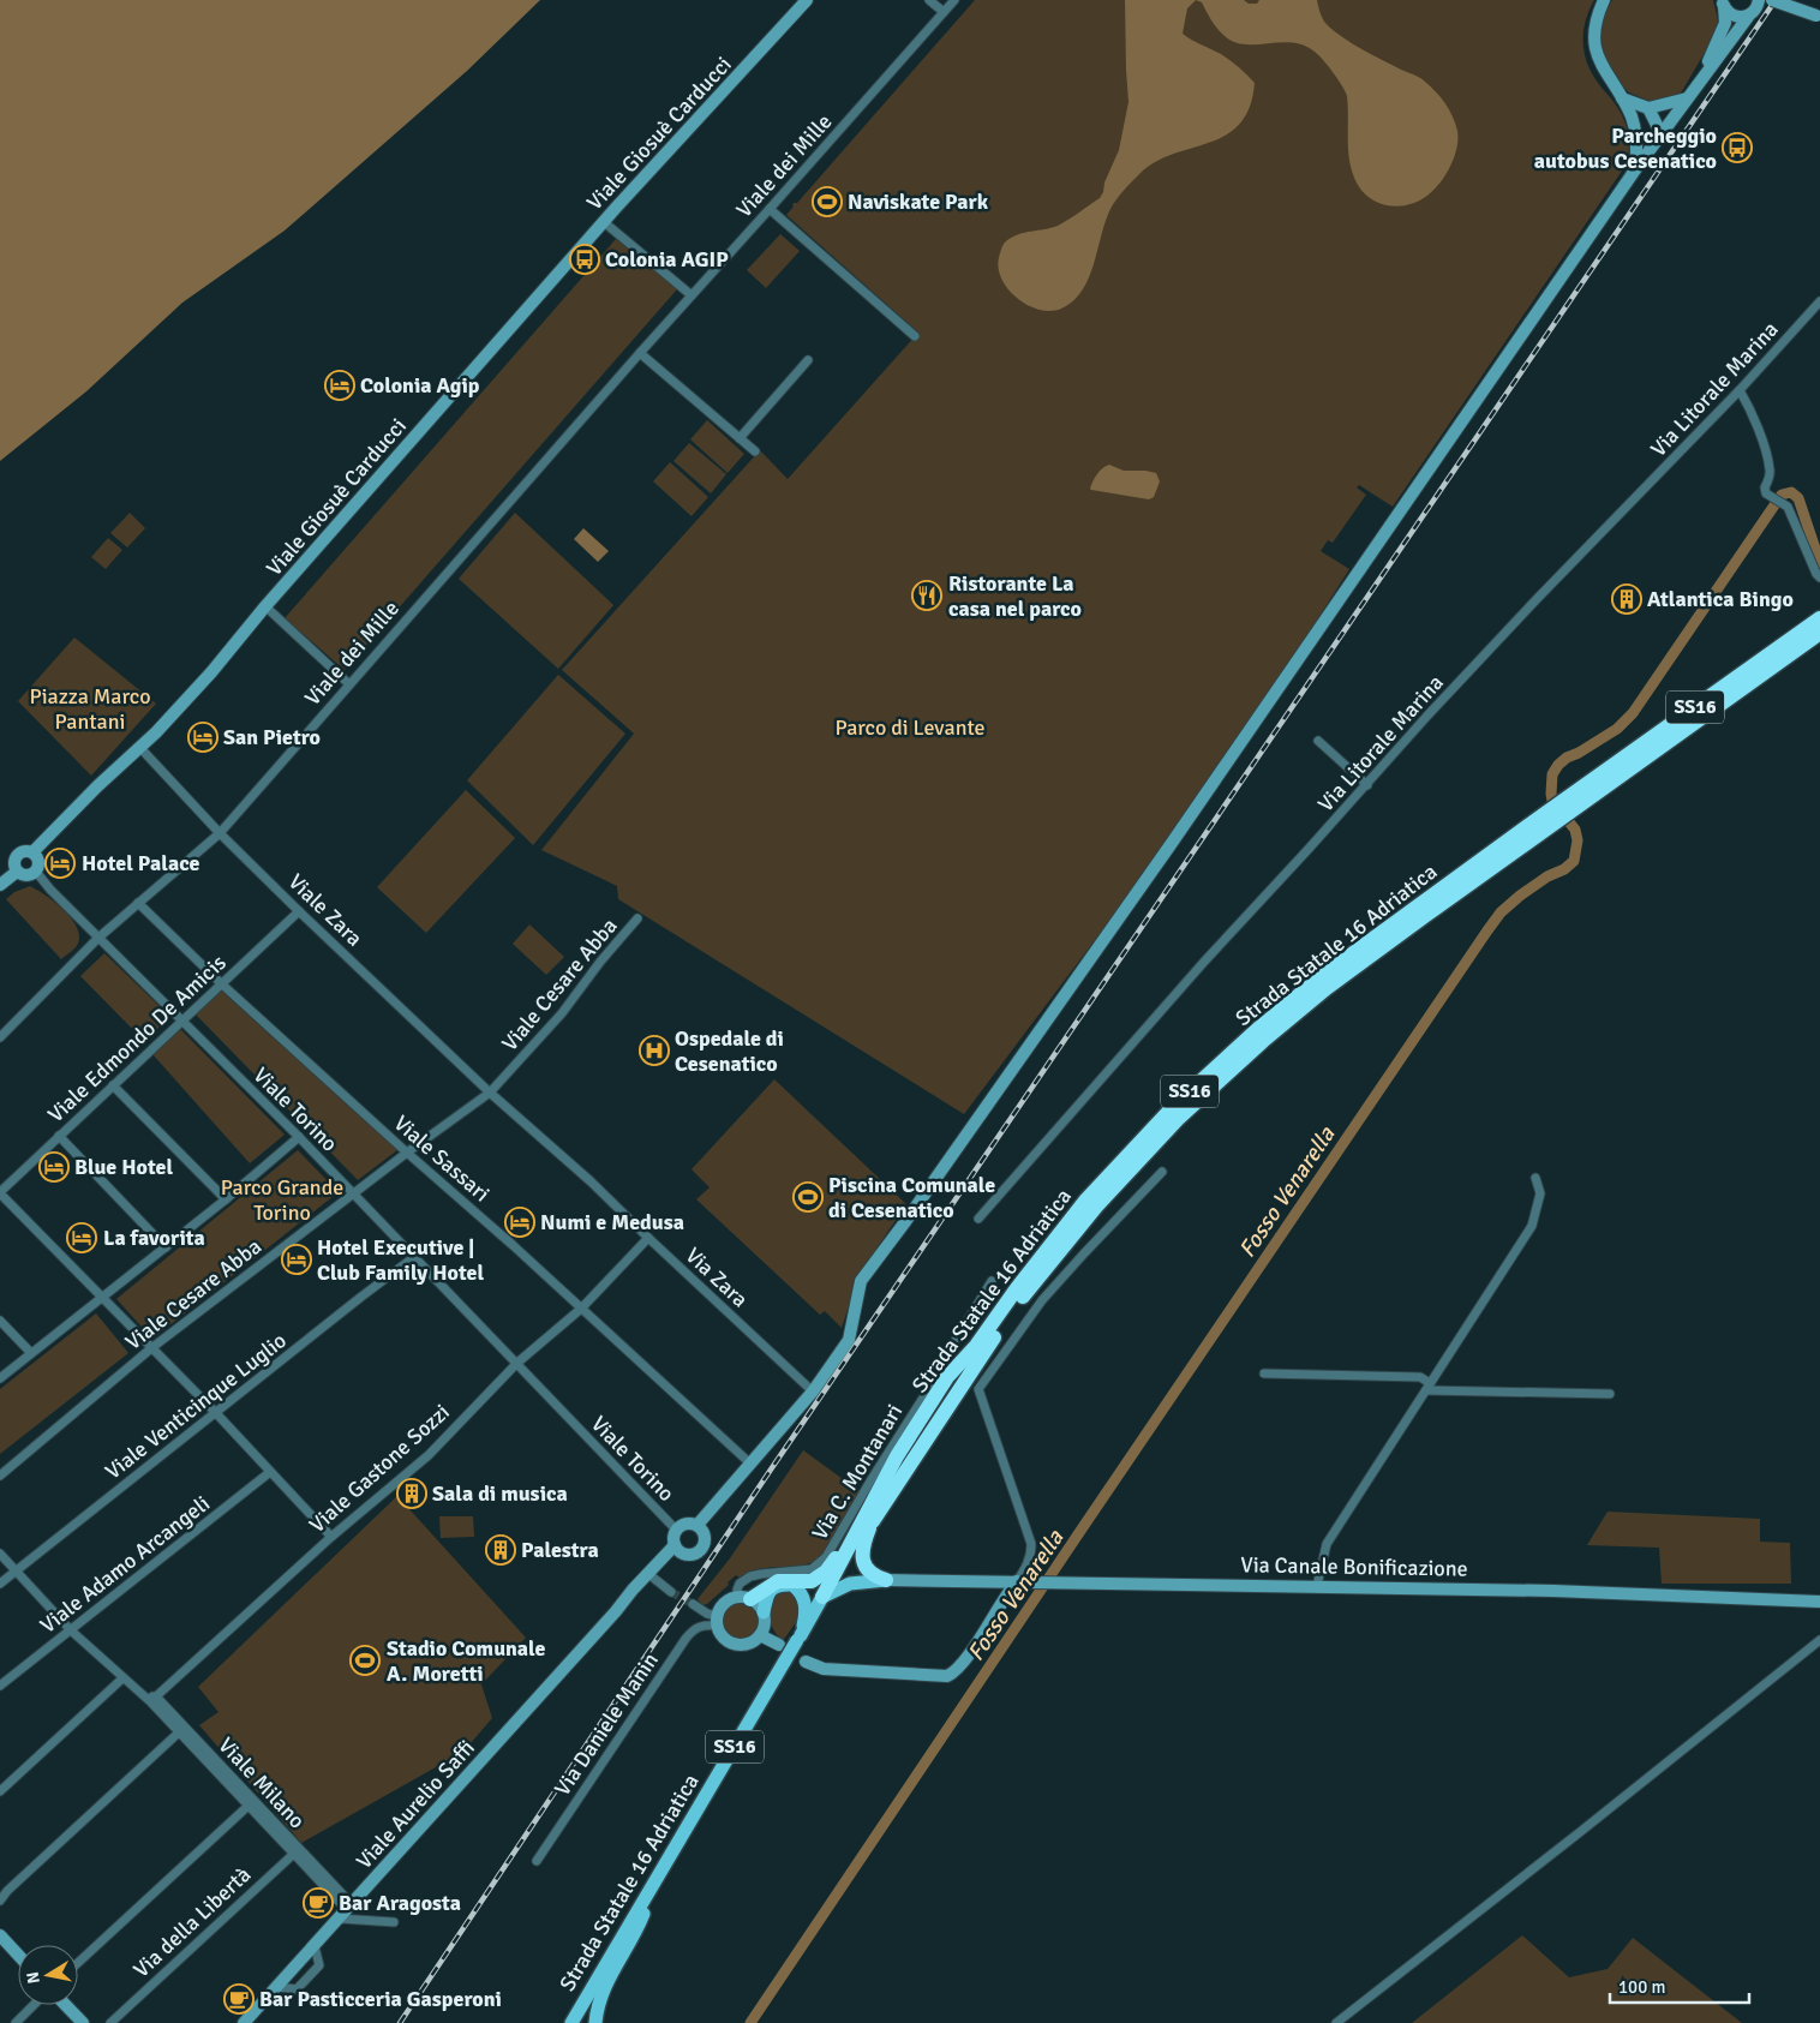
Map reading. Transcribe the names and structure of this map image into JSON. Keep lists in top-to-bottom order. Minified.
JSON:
{"streets":{"highway":["SS16","Strada Statale 16 Adriatica"],"street":["Viale Giosuè Carducci","Viale dei Mille","Via Litorale Marina","Viale Zara","Viale Cesare Abba","Viale Edmondo De Amicis","Viale Torino","Viale Sassari","Via Zara","Viale Venticinque Luglio","Viale Gastone Sozzi","Via C. Montanari","Viale Adamo Arcangeli","Via Canale Bonificazione","Via Daniele Manin","Viale Milano","Viale Aurelio Saffi","Via della Libertà"]},"crossings":[["Viale Giosuè Carducci","Viale Zara"],["Viale Giosuè Carducci","Viale Torino"],["Viale dei Mille","Viale Zara"],["Viale dei Mille","Viale Torino"],["Viale dei Mille","Viale Sassari"],["Viale Zara","Viale Cesare Abba"],["Viale Zara","Viale Edmondo De Amicis"],["Viale Zara","Via Zara"],["Viale Cesare Abba","Viale Torino"],["Viale Cesare Abba","Viale Sassari"],["Viale Cesare Abba","Via Zara"],["Viale Edmondo De Amicis","Viale Torino"],["Viale Edmondo De Amicis","Viale Sassari"],["Viale Torino","Viale Venticinque Luglio"],["Viale Torino","Viale Gastone Sozzi"],["Viale Torino","Viale Aurelio Saffi"],["Viale Sassari","Viale Gastone Sozzi"],["Via Zara","Viale Gastone Sozzi"],["Viale Venticinque Luglio","Viale Milano"],["Viale Gastone Sozzi","Viale Milano"],["Via C. Montanari","Via Daniele Manin"],["Viale Adamo Arcangeli","Viale Milano"],["Viale Milano","Viale Aurelio Saffi"],["Viale Milano","Via della Libertà"]],"water":["Fosso Venarella"],"parks":["Piazza Marco Pantani","Parco di Levante","Parco Grande Torino"],"places":{"bus stop":["Parcheggio autobus Cesenatico","Colonia AGIP"],"sports":["Naviskate Park","Piscina Comunale di Cesenatico","Stadio Comunale A. Moretti"],"hotel":["Colonia Agip","San Pietro","Hotel Palace","Blue Hotel","Numi e Medusa","La favorita","Hotel Executive | Club Family Hotel"],"restaurant":["Ristorante La casa nel parco"],"building":["Atlantica Bingo","Sala di musica","Palestra"],"hospital":["Ospedale di Cesenatico"],"cafe":["Bar Aragosta","Bar Pasticceria Gasperoni"]},"scale_bar":"100 m","north":"left"}
